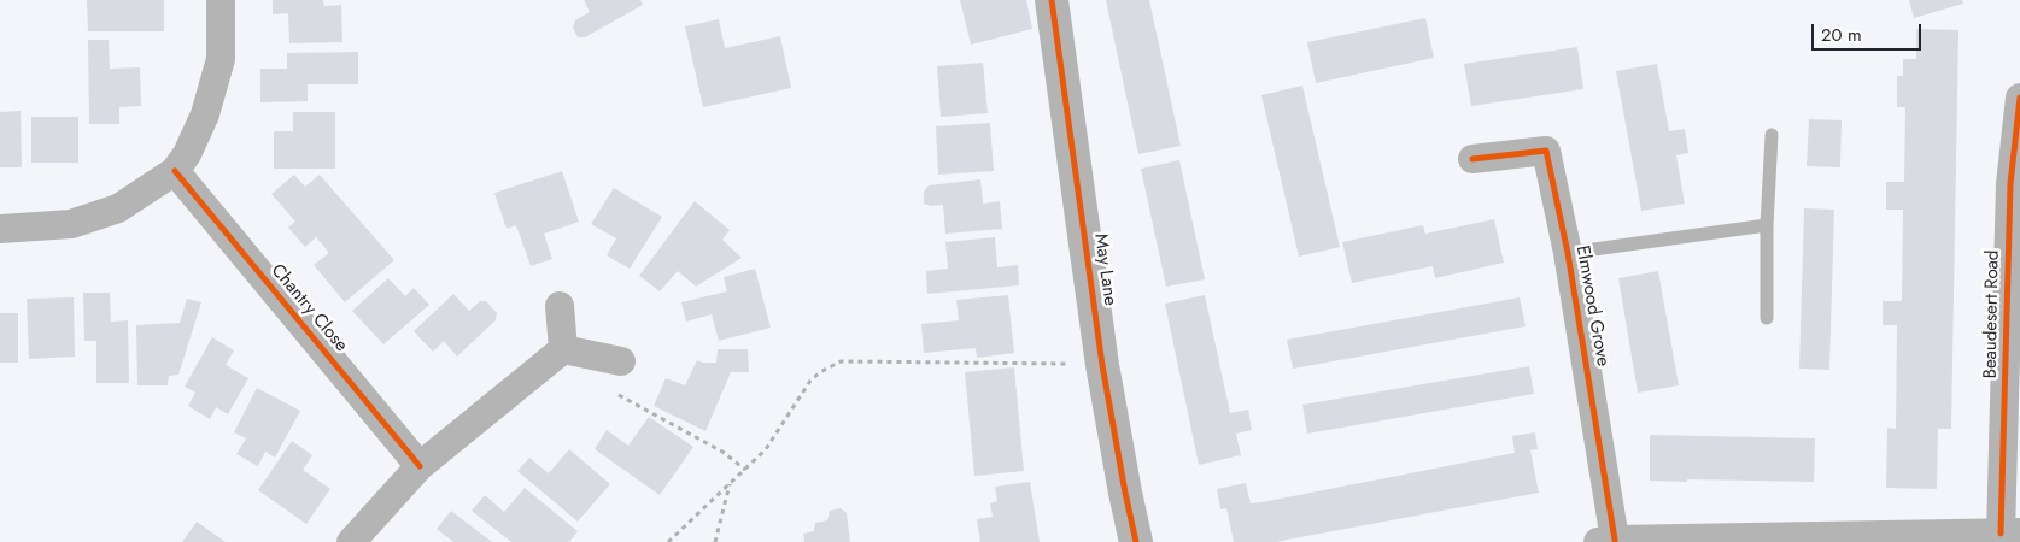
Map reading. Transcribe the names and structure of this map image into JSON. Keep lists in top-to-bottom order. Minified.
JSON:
{"streets":{"street":["May Lane","Elmwood Grove","Chantry Close","Beaudesert Road"]},"scale_bar":"20 m"}
